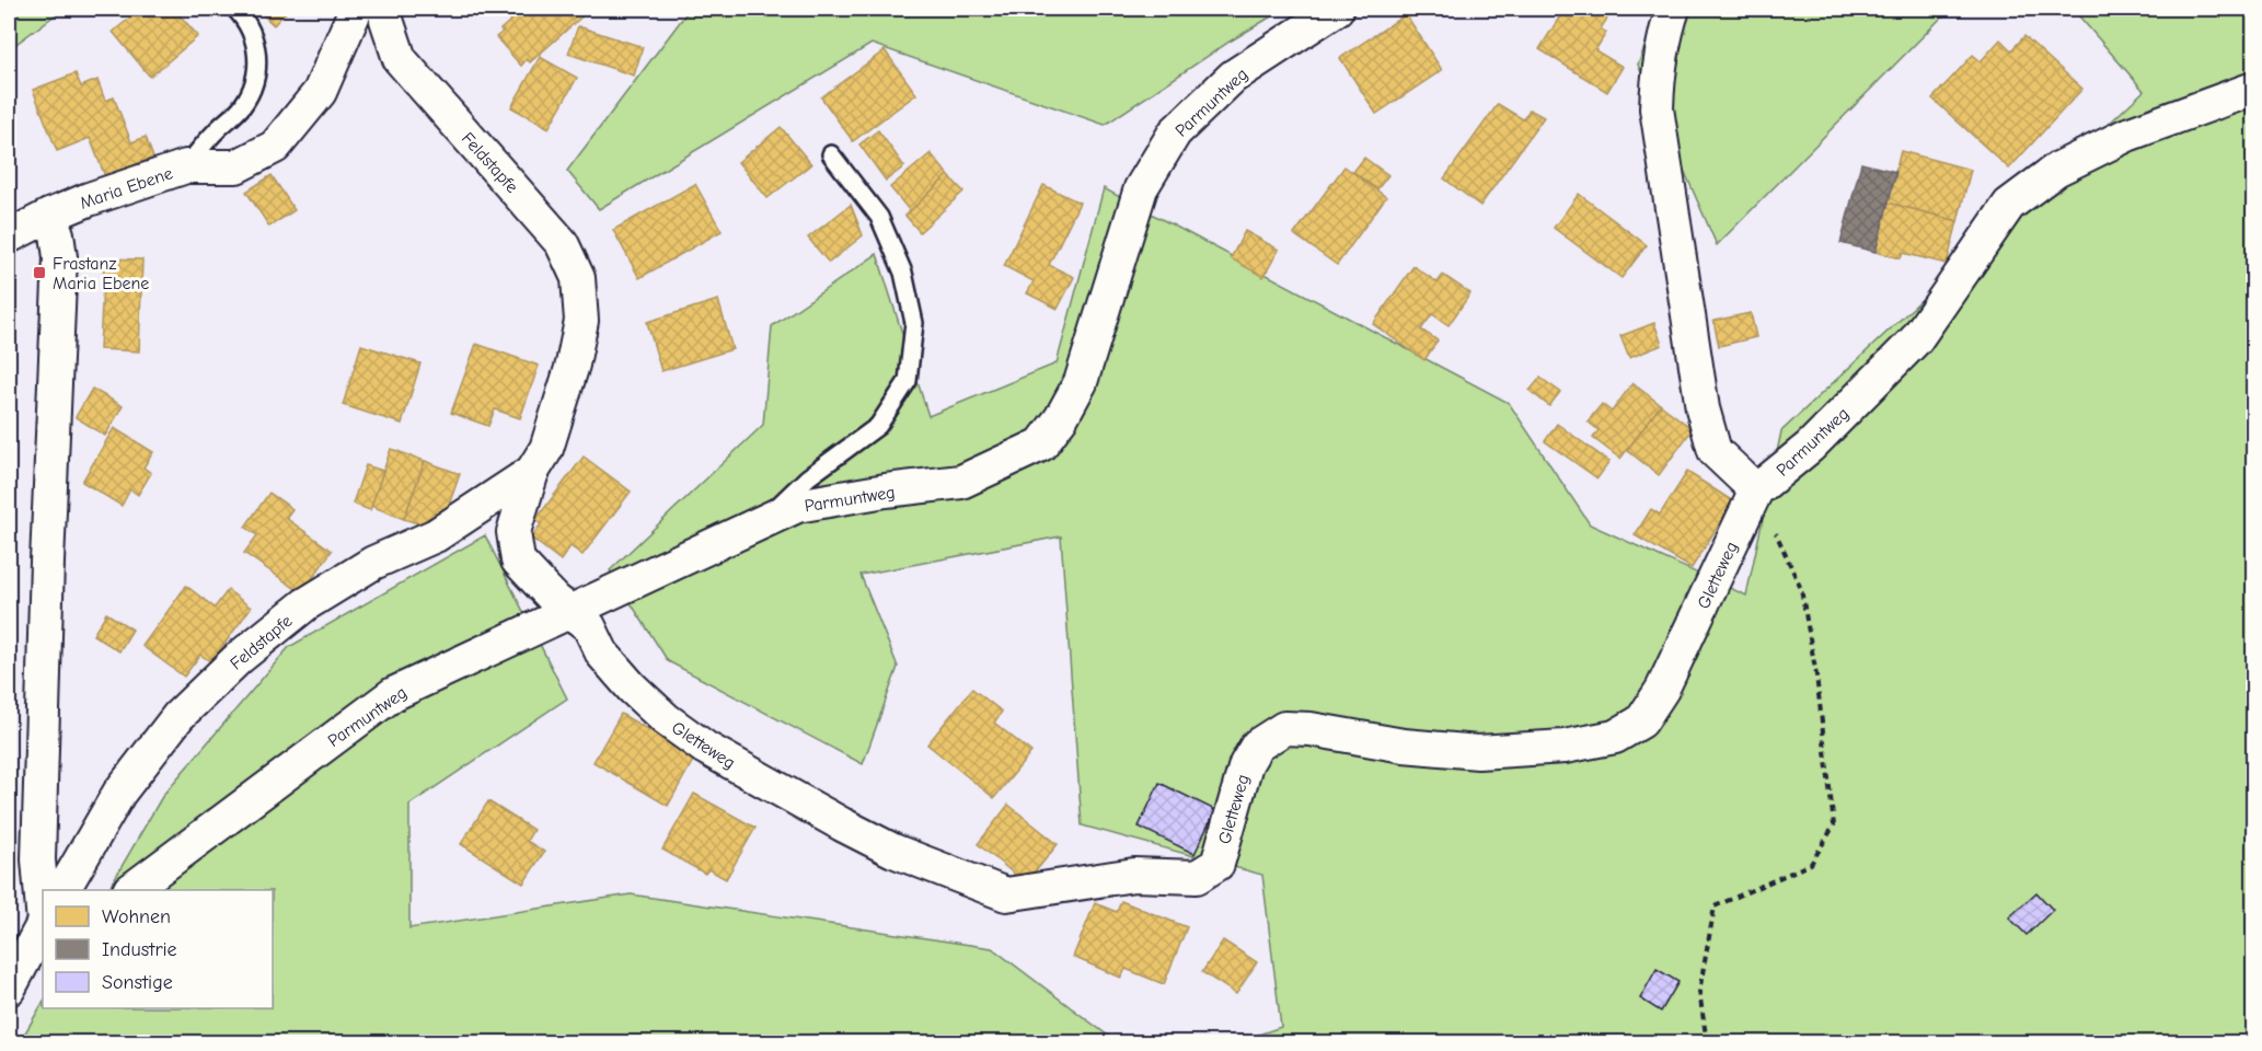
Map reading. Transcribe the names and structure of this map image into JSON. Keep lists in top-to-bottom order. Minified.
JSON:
{"streets":{"street":["Parmuntweg","Feldstapfe","Maria Ebene","Gletteweg"]},"crossings":[["Parmuntweg","Feldstapfe"],["Parmuntweg","Gletteweg"],["Feldstapfe","Gletteweg"]],"places":{"transit":["Frastanz Maria Ebene"]},"legend":["Wohnen","Industrie","Sonstige"]}
